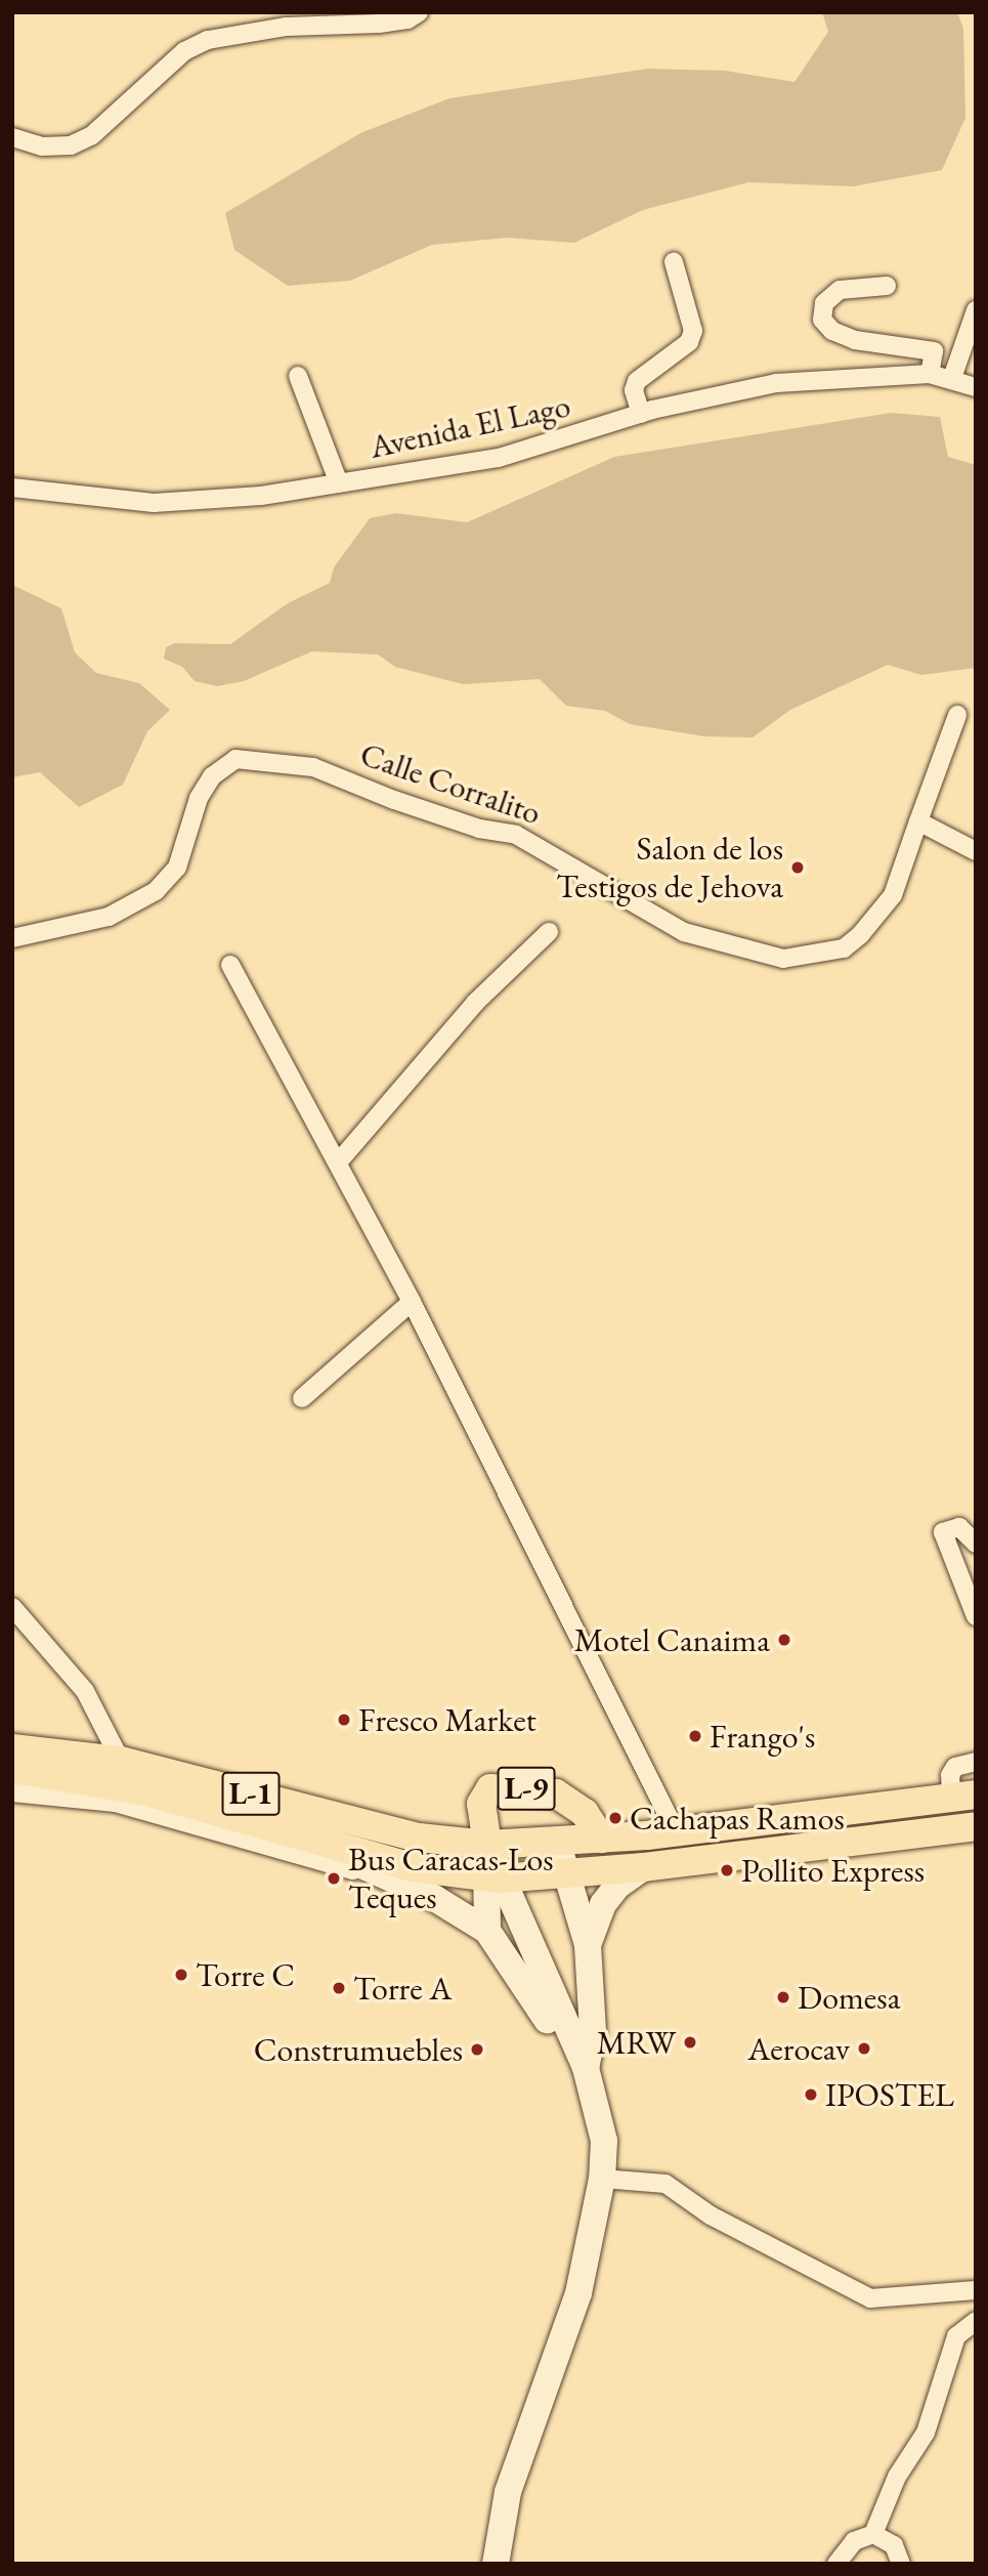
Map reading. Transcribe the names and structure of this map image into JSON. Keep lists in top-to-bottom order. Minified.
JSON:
{"streets":{"main road":["L-9","L-1"],"street":["Avenida El Lago","Calle Corralito"]},"crossings":[["L-9","L-1"]],"places":["Salon de los Testigos de Jehova","Motel Canaima","Fresco Market","Frango's","Cachapas Ramos","Pollito Express","Bus Caracas-Los Teques","Torre C","Torre A","Domesa","MRW","Aerocav","Construmuebles","IPOSTEL"]}
